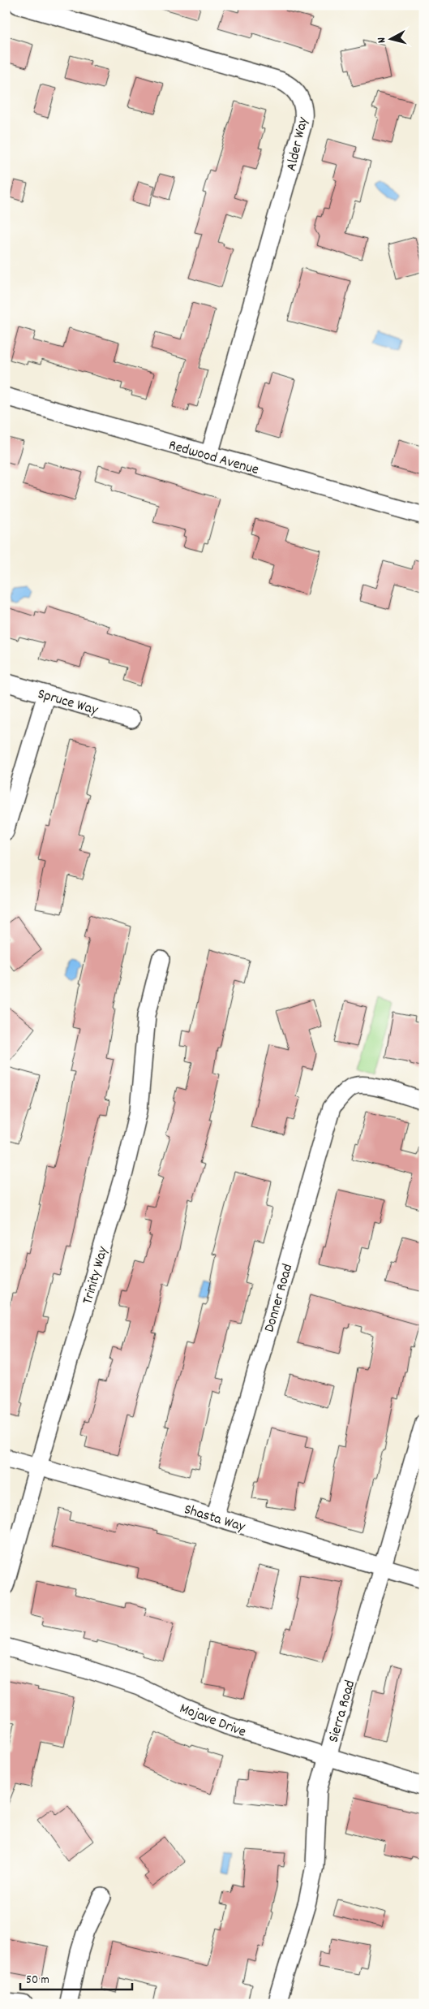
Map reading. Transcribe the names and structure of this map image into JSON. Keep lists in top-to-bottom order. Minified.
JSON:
{"streets":{"street":["Alder Way","Redwood Avenue","Spruce Way","Trinity Way","Donner Road","Shasta Way","Sierra Road","Mojave Drive"]},"crossings":[["Alder Way","Redwood Avenue"],["Trinity Way","Shasta Way"],["Donner Road","Shasta Way"],["Shasta Way","Sierra Road"],["Sierra Road","Mojave Drive"]],"scale_bar":"50 m","north":"left"}
